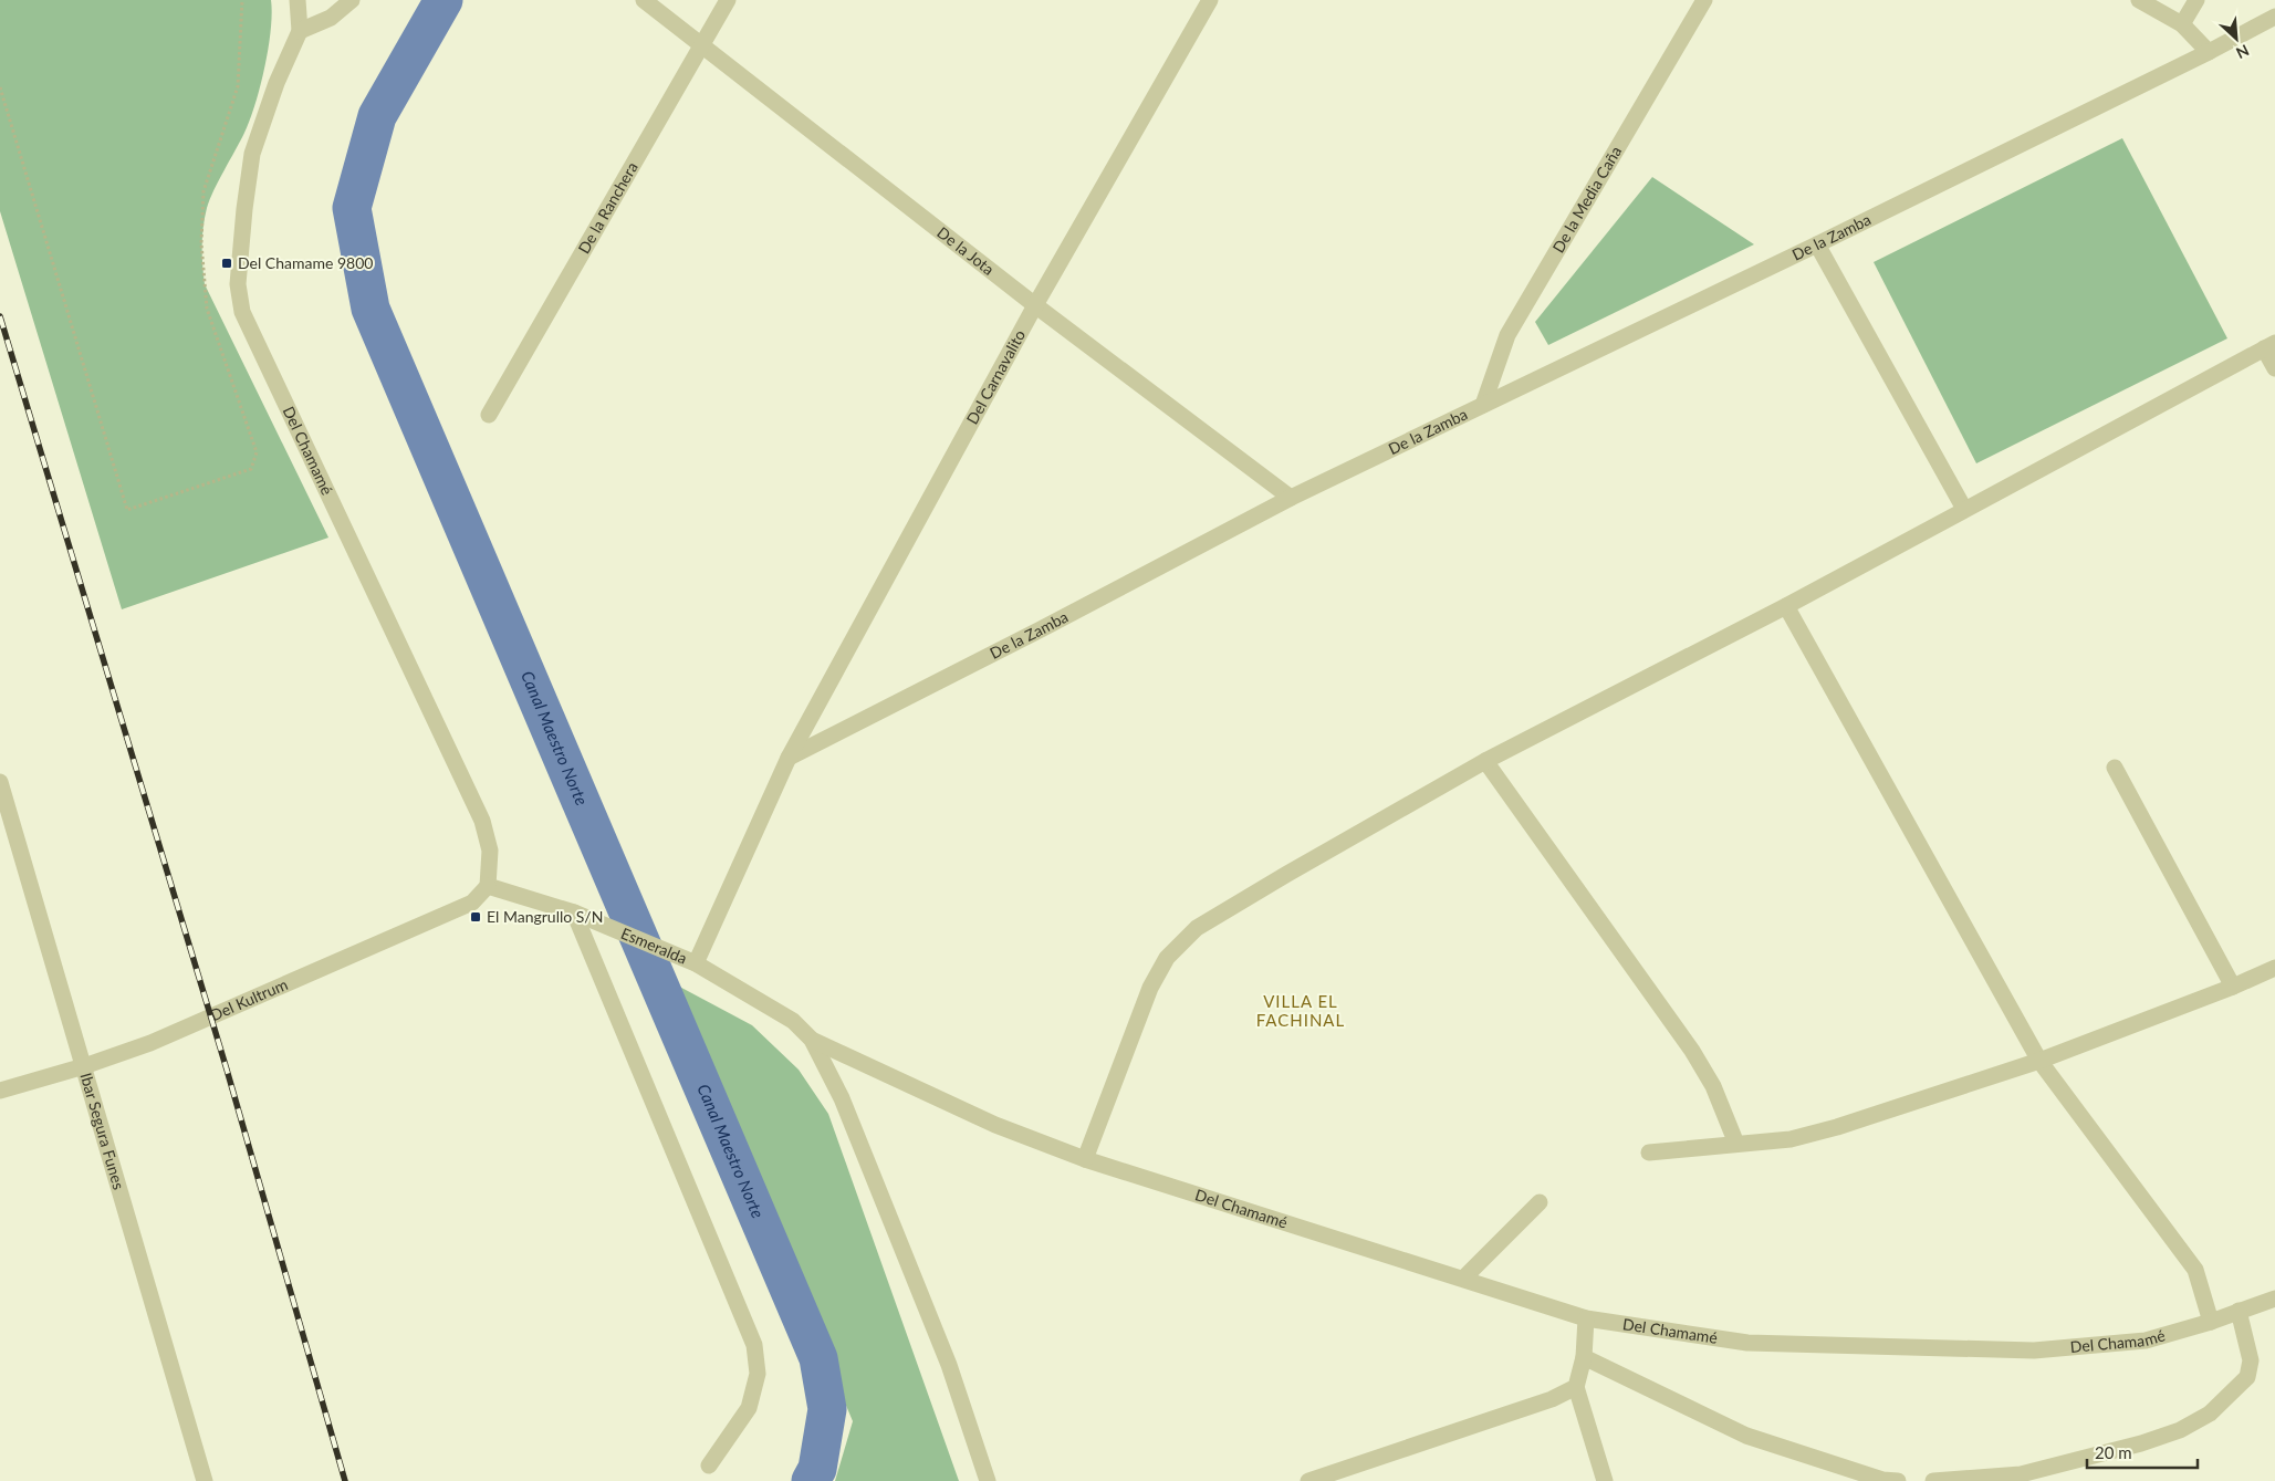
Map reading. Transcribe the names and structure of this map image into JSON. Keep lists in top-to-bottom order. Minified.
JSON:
{"streets":{"street":["De la Media Caña","De la Ranchera","De la Zamba","De la Jota","Del Carnavalito","Del Chamamé","Esmeralda","Del Kultrum","Ibar Segura Funes"]},"crossings":[["De la Media Caña","De la Zamba"],["De la Ranchera","De la Jota"],["De la Zamba","De la Jota"],["De la Zamba","Del Carnavalito"],["De la Jota","Del Carnavalito"],["Del Chamamé","Esmeralda"],["Del Chamamé","Del Kultrum"],["Esmeralda","Del Kultrum"],["Del Kultrum","Ibar Segura Funes"]],"districts":["VILLA EL FACHINAL"],"water":["Canal Maestro Norte"],"places":{"transit":["Del Chamame 9800","El Mangrullo S/N"]},"scale_bar":"20 m","north":"bottom right"}
